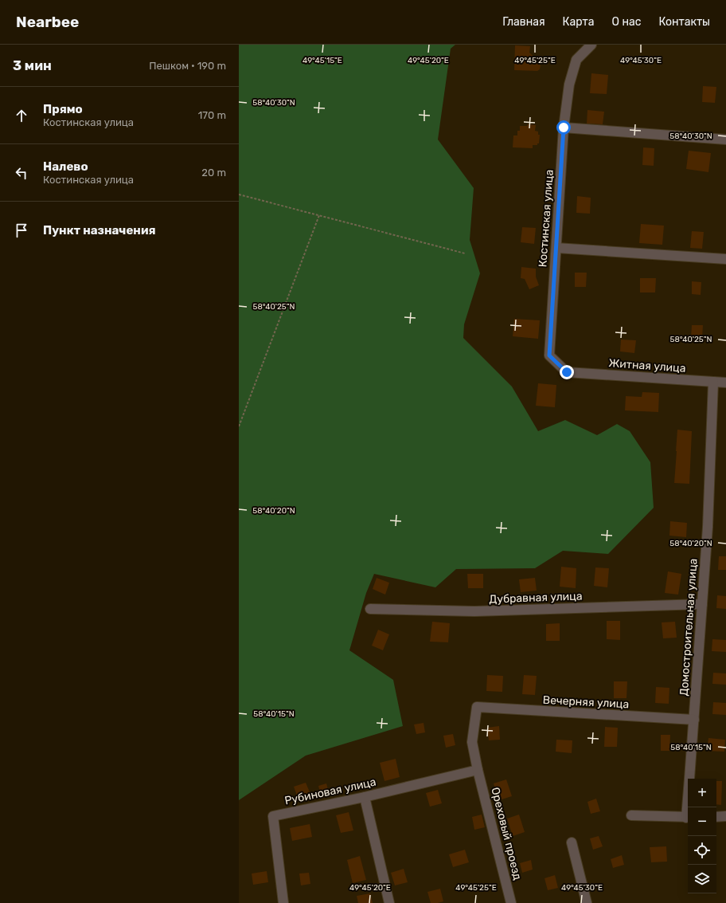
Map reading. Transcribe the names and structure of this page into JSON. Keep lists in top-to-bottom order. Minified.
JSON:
{"streets":{"street":["Костинская улица","Житная улица","Дубравная улица","Домостроительная улица","Вечерняя улица","Рубиновая улица","Ореховый проезд"]},"crossings":[["Костинская улица","Житная улица"],["Житная улица","Домостроительная улица"],["Дубравная улица","Домостроительная улица"],["Домостроительная улица","Вечерняя улица"],["Вечерняя улица","Ореховый проезд"],["Рубиновая улица","Ореховый проезд"]],"page":{"header":"Nearbee","nav":["Главная","Карта","О нас","Контакты"],"heading":["3 мин","Пешком · 190 m"],"list":[["Прямо","Костинская улица","170 m"],["Налево","Костинская улица","20 m"],"Пункт назначения"],"map_buttons":["+","−"]},"coordinates":["49°45'15\"E","49°45'20\"E","49°45'25\"E","49°45'30\"E","58°40'30\"N","58°40'25\"N","58°40'20\"N","58°40'15\"N"]}
